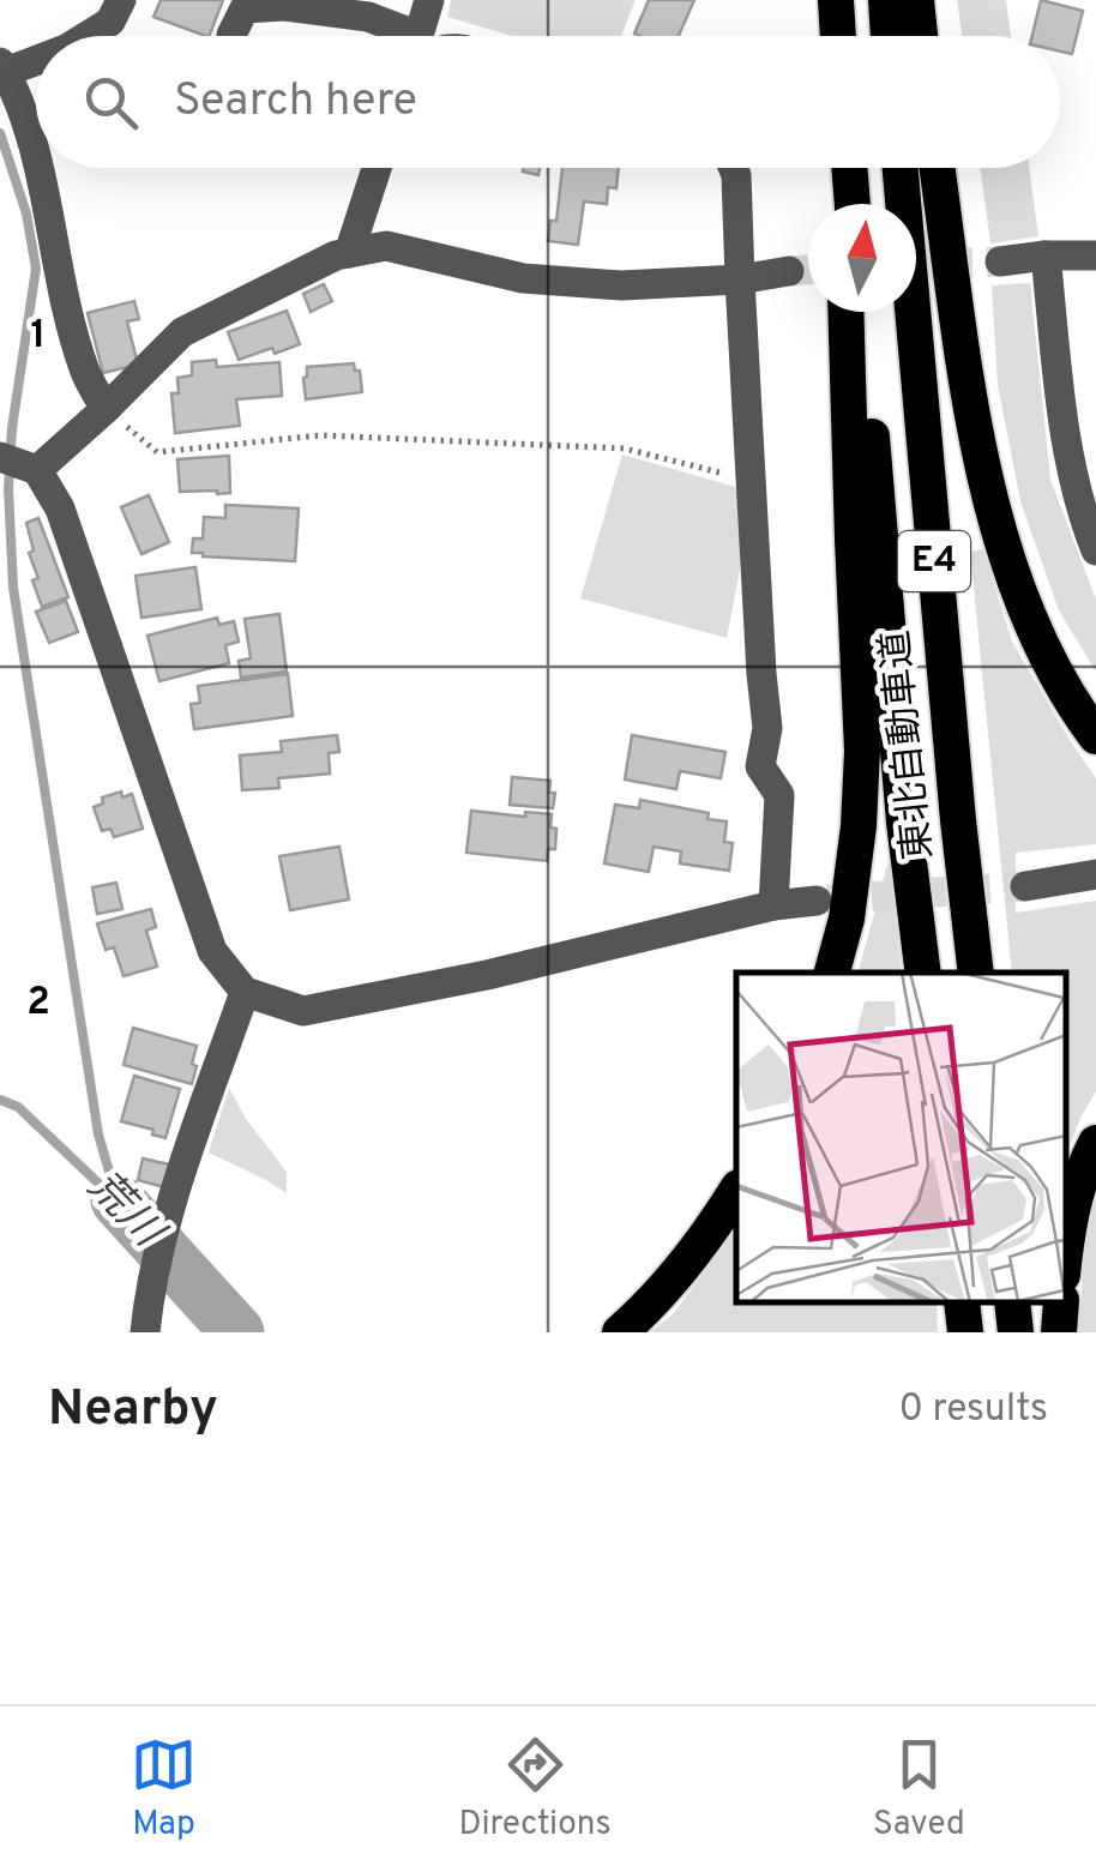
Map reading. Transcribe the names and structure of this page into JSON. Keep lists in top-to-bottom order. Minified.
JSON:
{"streets":{"highway":["E4","東北自動車道"]},"water":["荒川"],"north":"top","page":{"search":"Search here","heading":["Nearby","0 results"],"nav":["Map","Directions","Saved"]},"grid":{"rows":["1","2"]}}
